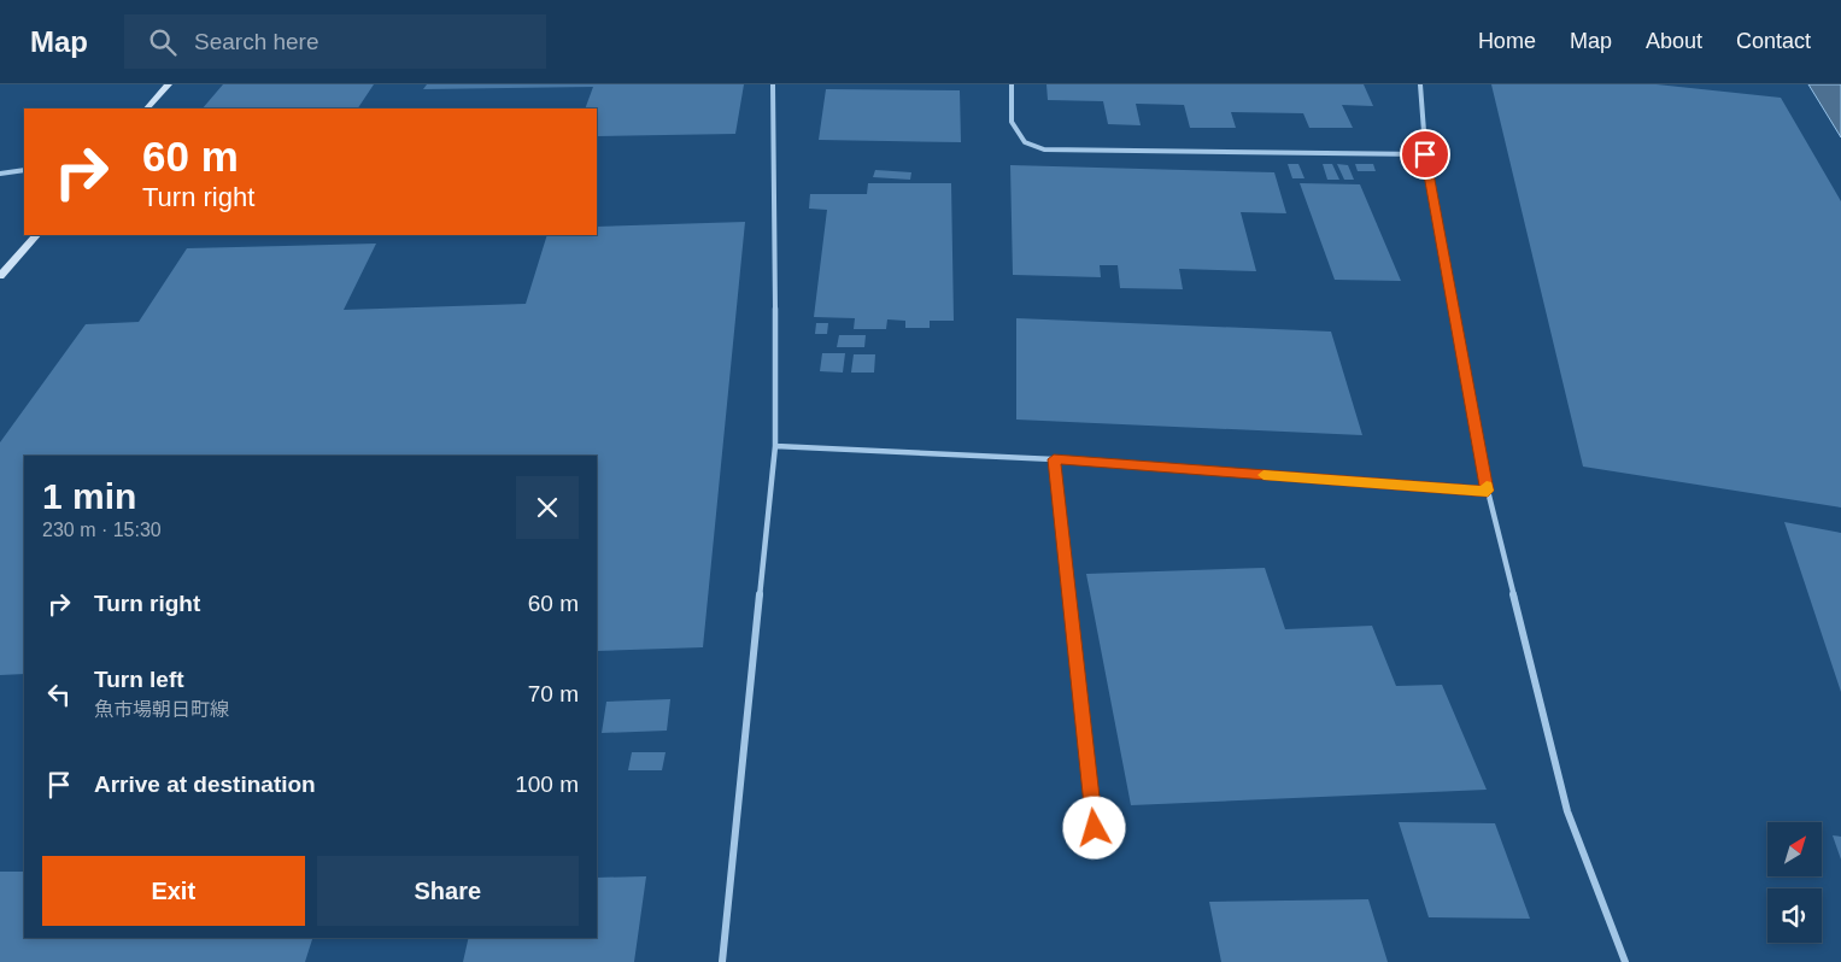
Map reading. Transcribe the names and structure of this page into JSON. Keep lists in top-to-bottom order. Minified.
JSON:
{"north":"top right","page":{"header":"Map","search":"Search here","nav":["Home","Map","About","Contact"],"turn":["60 m","Turn right"],"heading":["1 min","230 m · 15:30"],"list":[{"name":"Turn right","value":"60 m"},{"name":"Turn left","note":"魚市場朝日町線","value":"70 m"},{"name":"Arrive at destination","value":"100 m"}],"buttons":["Exit","Share"]}}
